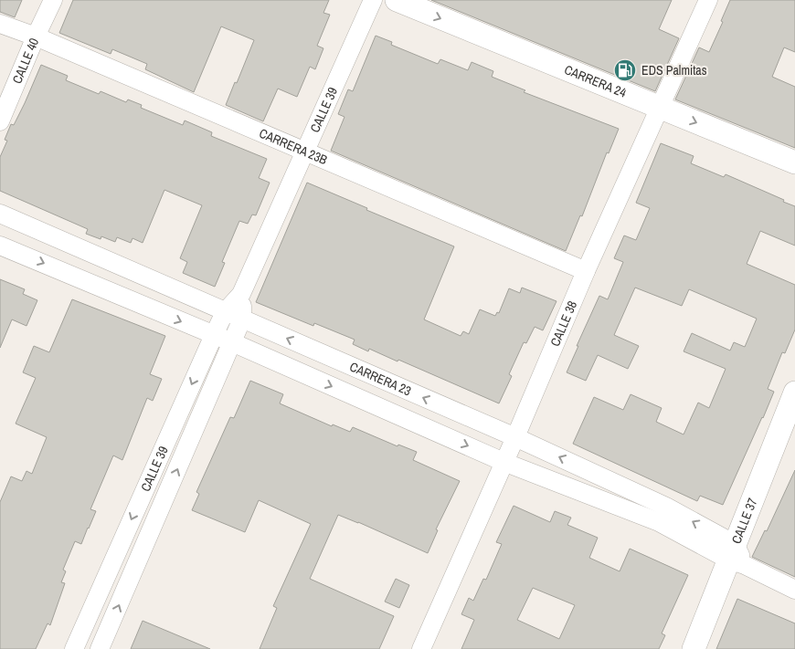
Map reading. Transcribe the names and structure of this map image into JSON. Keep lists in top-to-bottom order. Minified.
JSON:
{"streets":{"street":["CALLE 40","CARRERA 24","CALLE 39","CARRERA 23B","CALLE 38","CARRERA 23","CALLE 37"]},"crossings":[["CALLE 40","CARRERA 23B"],["CARRERA 24","CALLE 38"],["CALLE 39","CARRERA 23B"],["CALLE 39","CARRERA 23"],["CARRERA 23B","CALLE 38"],["CALLE 38","CARRERA 23"],["CARRERA 23","CALLE 37"]],"one_way":["CARRERA 24"],"places":{"fuel station":["EDS Palmitas"]}}
